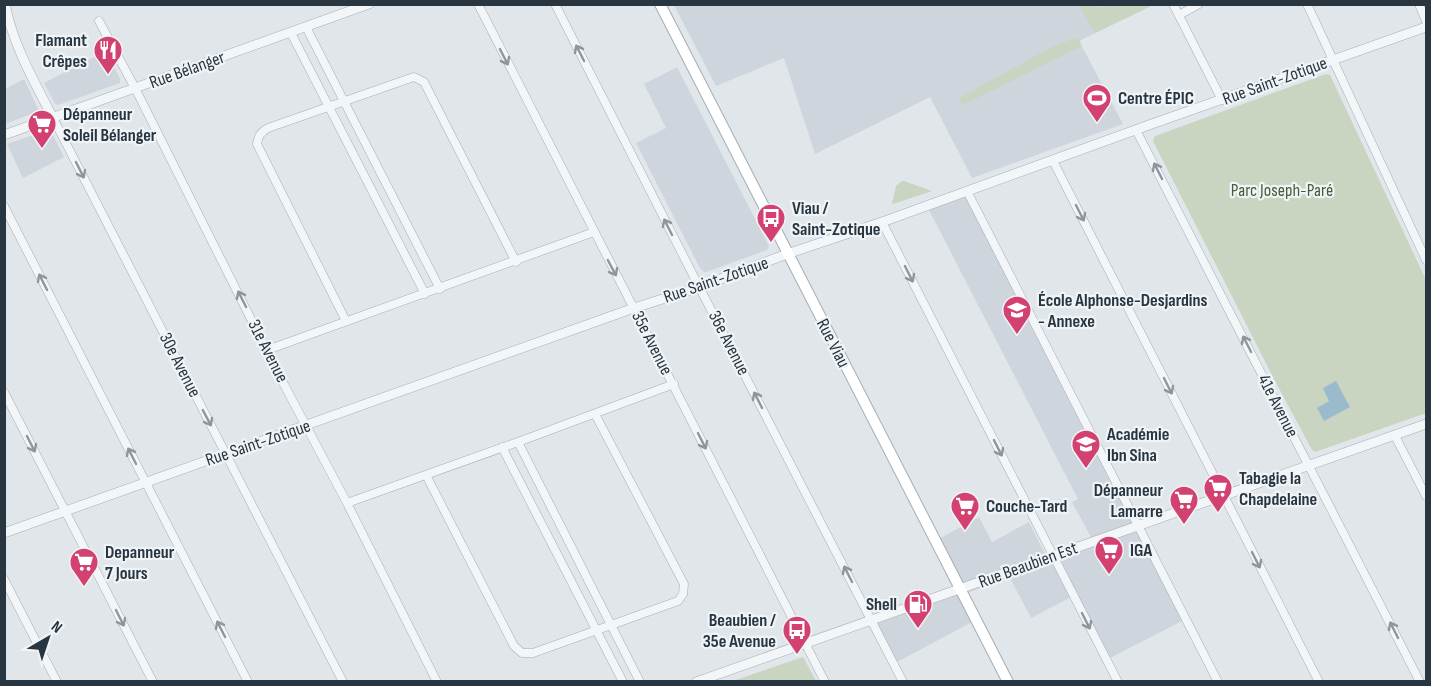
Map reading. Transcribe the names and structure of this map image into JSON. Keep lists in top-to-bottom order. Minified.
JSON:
{"streets":{"main road":["Rue Viau"],"street":["Rue Bélanger","Rue Saint-Zotique","35e Avenue","36e Avenue","31e Avenue","30e Avenue","41e Avenue","Rue Beaubien Est"]},"crossings":[["Rue Bélanger","31e Avenue"],["Rue Bélanger","30e Avenue"],["Rue Saint-Zotique","35e Avenue"],["Rue Saint-Zotique","36e Avenue"],["Rue Saint-Zotique","Rue Viau"],["Rue Saint-Zotique","31e Avenue"],["Rue Saint-Zotique","30e Avenue"],["Rue Saint-Zotique","41e Avenue"],["35e Avenue","Rue Beaubien Est"],["36e Avenue","Rue Beaubien Est"],["Rue Viau","Rue Beaubien Est"],["41e Avenue","Rue Beaubien Est"]],"one_way":["35e Avenue","36e Avenue","31e Avenue","30e Avenue","41e Avenue"],"parks":["Parc Joseph-Paré"],"places":{"restaurant":["Flamant Crêpes"],"sports":["Centre ÉPIC"],"supermarket":["Dépanneur Soleil Bélanger","Tabagie la Chapdelaine","Dépanneur Lamarre","Couche-Tard","IGA","Depanneur 7 Jours"],"bus stop":["Viau / Saint-Zotique","Beaubien / 35e Avenue"],"school or university":["École Alphonse-Desjardins - Annexe","Académie Ibn Sina"],"fuel station":["Shell"]},"north":"top right"}
